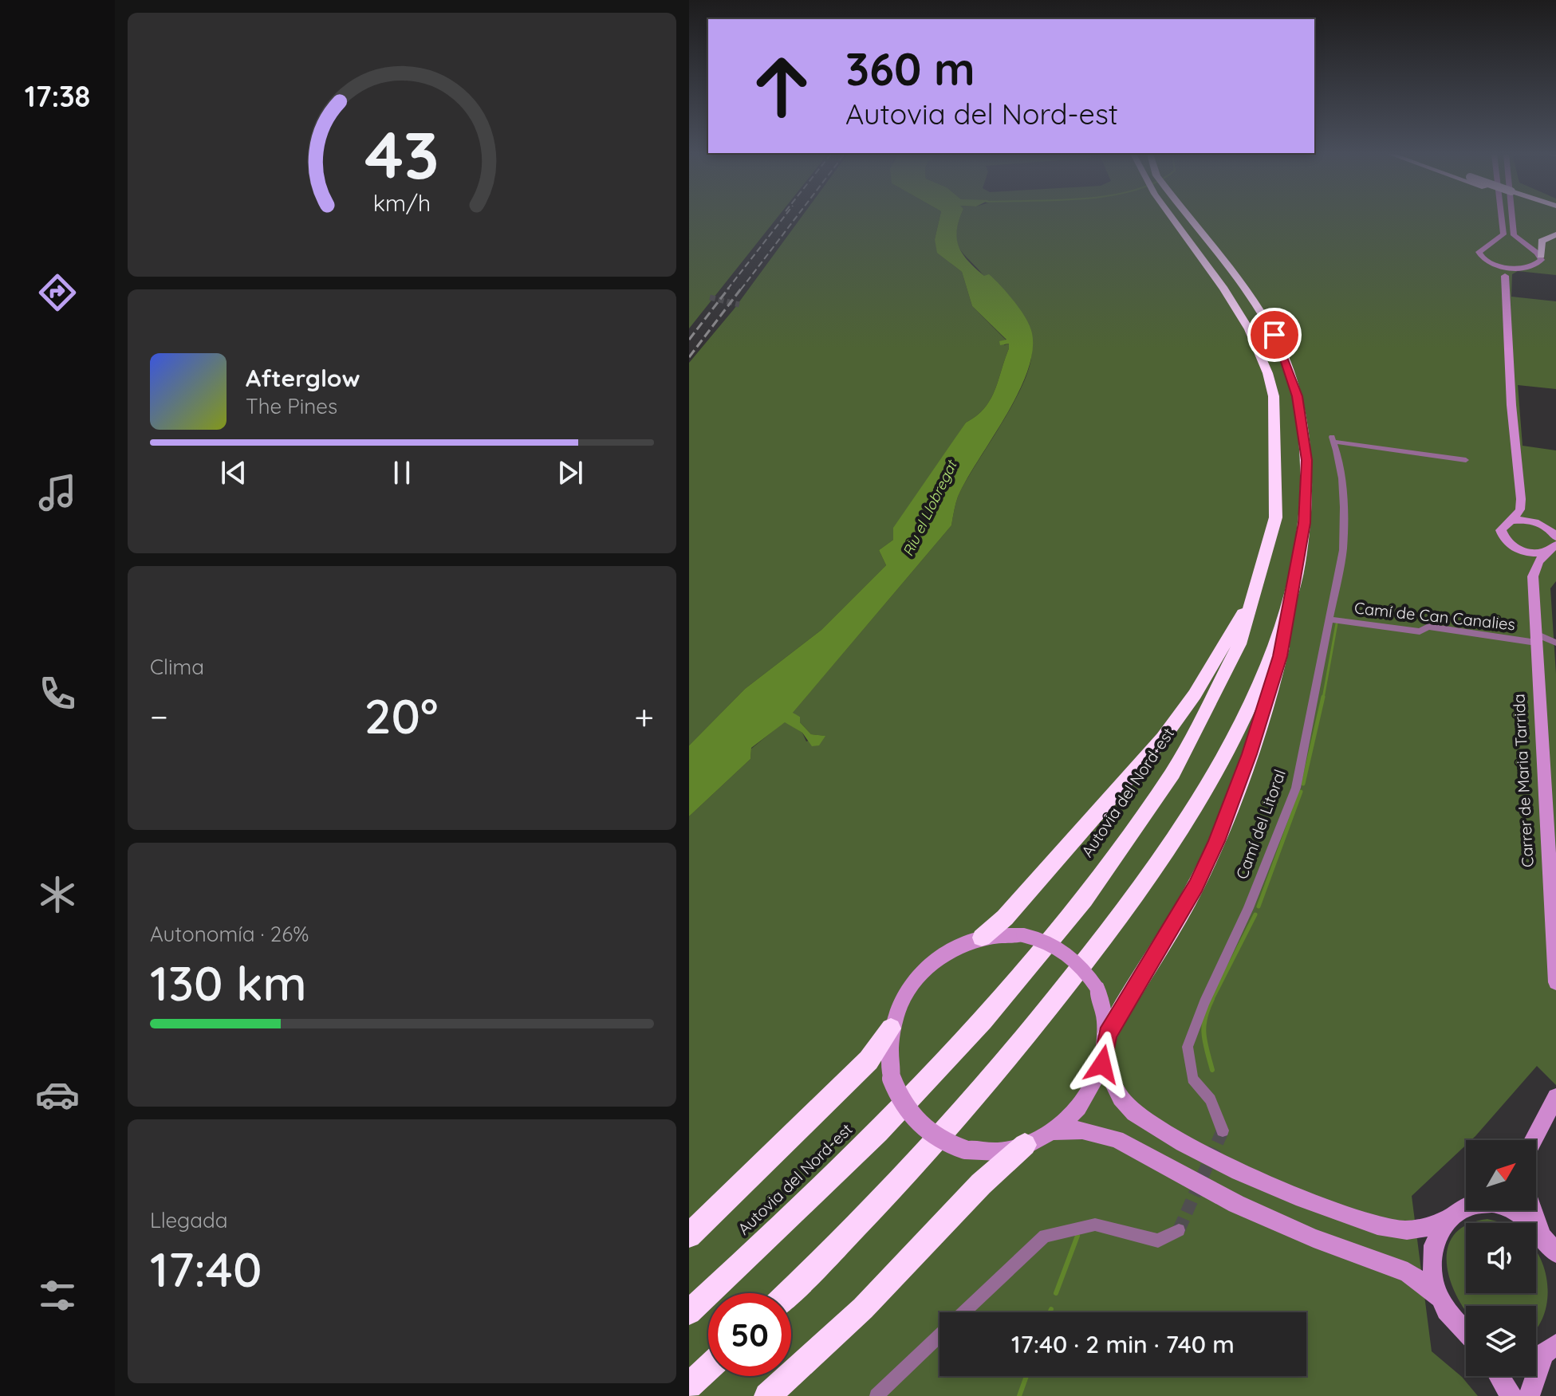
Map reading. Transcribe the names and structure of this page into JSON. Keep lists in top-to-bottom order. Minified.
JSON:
{"streets":{"highway":["Autovia del Nord-est"],"main road":["Carrer de Maria Tarrida"],"street":["Camí de Can Canalies","Camí del Litoral"]},"crossings":[["Camí de Can Canalies","Carrer de Maria Tarrida"],["Camí de Can Canalies","Camí del Litoral"]],"water":["Riu el Llobregat"],"north":"top right","page":{"tabs":"17:38","turn":["360 m","Autovia del Nord-est"],"song":["Afterglow","The Pines"],"tile":["Clima",["Autonomía · 26%","130 km"],["Llegada","17:40"]],"heat":["−","20°","+"],"limit":"50","trip":"17:40 · 2 min · 740 m","gauge":["43","km/h"]}}
